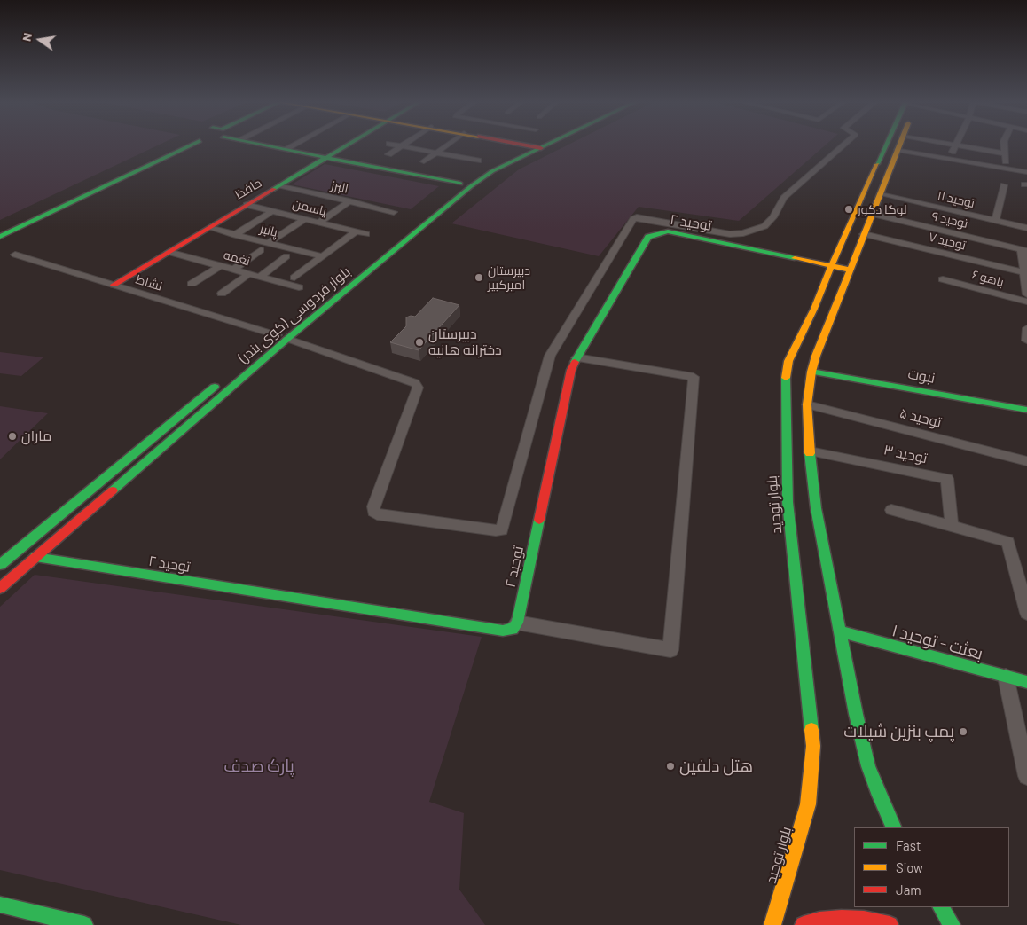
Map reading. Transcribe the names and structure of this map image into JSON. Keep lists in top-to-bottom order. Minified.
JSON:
{"streets":{"main road":["حافظ","توحید ۲","بلوار فردوسی (کوی بندر)","نبوت","بلوار توحید","بعثت - توحید ۱"],"street":["البرز","توحید ۱۱","یاسمن","توحید ۹","پالیز","توحید ۷","نغمه","باهو ۶","نشاط","توحید ۵","توحید ۳"]},"crossings":[["البرز","حافظ"],["حافظ","یاسمن"],["حافظ","پالیز"],["حافظ","نغمه"],["حافظ","نشاط"],["توحید ۲","بلوار فردوسی (کوی بندر)"],["توحید ۲","بلوار توحید"],["نشاط","بلوار فردوسی (کوی بندر)"]],"parks":["پارک صدف"],"places":["لوگا دکور","دبیرستان امیرکبیر","دبیرستان دخترانه هانیه","ماران","پمپ بنزین شیلات","هتل دلفین"],"legend":["Fast","Slow","Jam"],"north":"left"}
